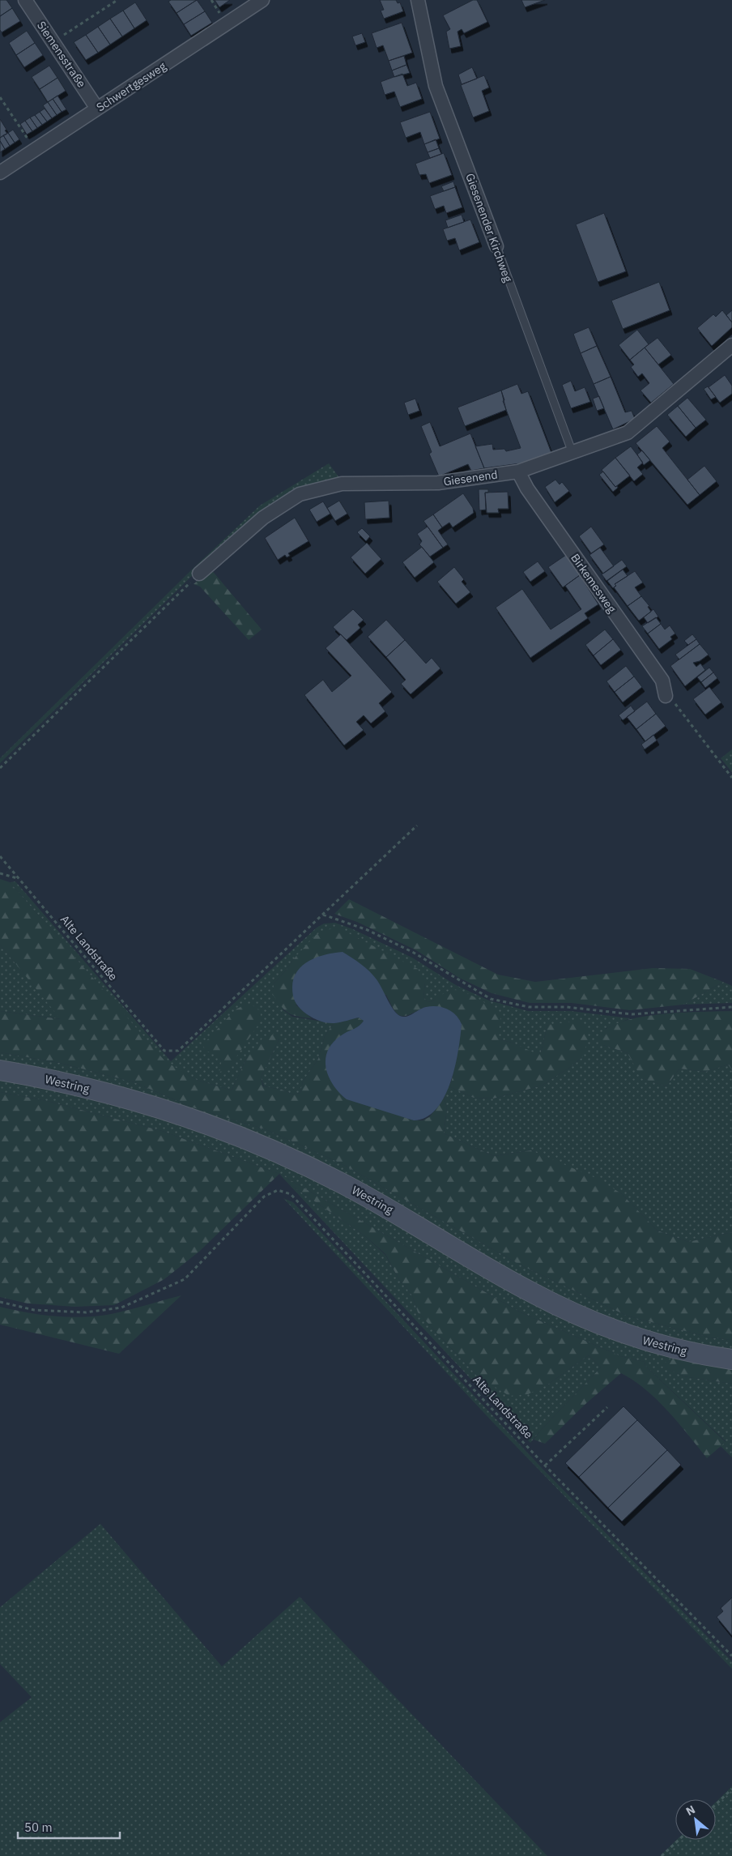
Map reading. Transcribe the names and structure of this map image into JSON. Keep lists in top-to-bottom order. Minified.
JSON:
{"streets":{"main road":["Westring"],"street":["Siemensstraße","Schwertgesweg","Giesenender Kirchweg","Giesenend","Birkemesweg"],"path":["Alte Landstraße"]},"crossings":[["Siemensstraße","Schwertgesweg"],["Giesenender Kirchweg","Giesenend"],["Giesenend","Birkemesweg"]],"scale_bar":"50 m","north":"top left"}
